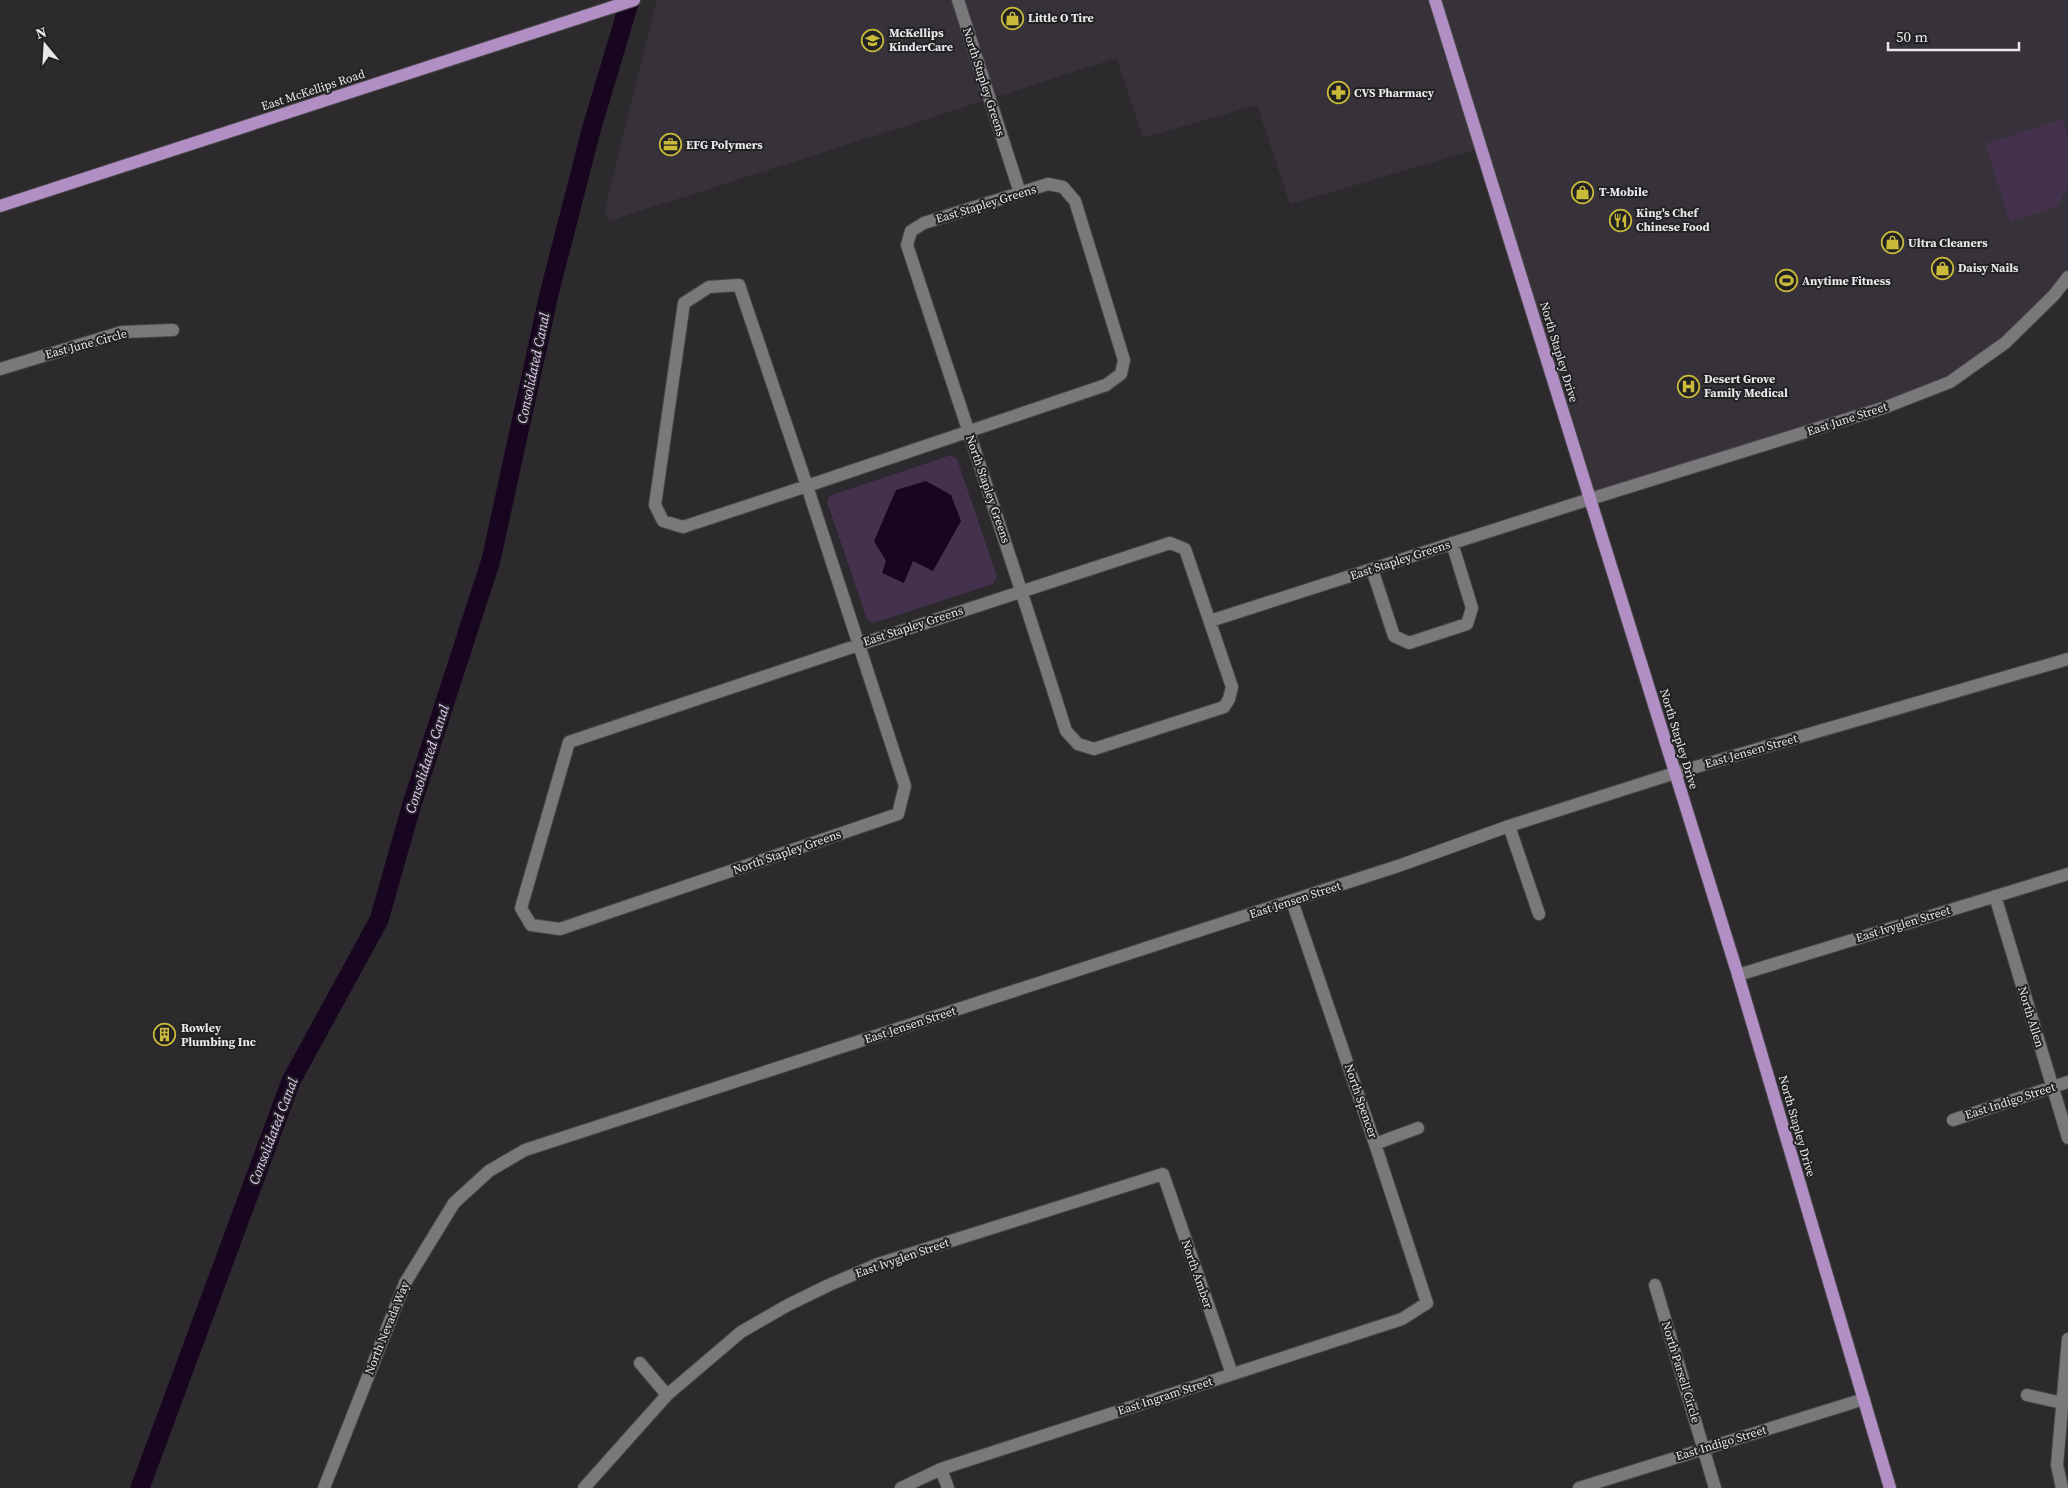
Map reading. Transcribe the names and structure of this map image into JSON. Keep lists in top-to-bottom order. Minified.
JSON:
{"streets":{"main road":["East McKellips Road","North Stapley Drive"],"street":["North Stapley Greens","East Stapley Greens","East June Circle","East June Street","East Jensen Street","East Ivyglen Street","North Allen","North Spencer","East Indigo Street","North Amber","North Nevada Way","North Parsell Circle","East Ingram Street"]},"crossings":[["North Stapley Greens","East Stapley Greens"],["East Stapley Greens","North Stapley Drive"],["East Stapley Greens","East June Street"],["North Stapley Drive","East June Street"],["North Stapley Drive","East Jensen Street"],["North Stapley Drive","East Ivyglen Street"],["North Stapley Drive","East Indigo Street"],["East Jensen Street","North Spencer"],["East Jensen Street","North Nevada Way"],["East Ivyglen Street","North Allen"],["East Ivyglen Street","North Amber"],["North Allen","East Indigo Street"],["North Spencer","East Ingram Street"],["East Indigo Street","North Parsell Circle"],["North Amber","East Ingram Street"]],"water":["Consolidated Canal"],"places":{"shop":["Little O Tire","T-Mobile","Ultra Cleaners","Daisy Nails"],"school or university":["McKellips KinderCare"],"pharmacy":["CVS Pharmacy"],"office":["EFG Polymers"],"restaurant":["King's Chef Chinese Food"],"sports":["Anytime Fitness"],"hospital":["Desert Grove Family Medical"],"building":["Rowley Plumbing Inc"]},"scale_bar":"50 m","north":"top"}
